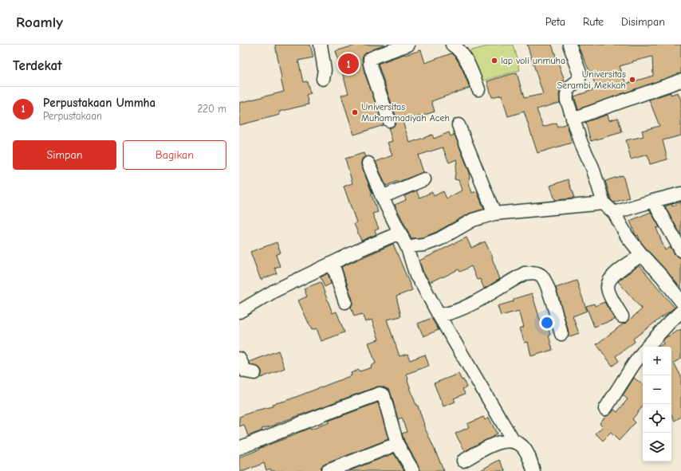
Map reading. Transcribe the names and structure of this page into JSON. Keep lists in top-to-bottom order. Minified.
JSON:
{"places":["lap voli unmuha","Universitas Serambi Mekkah","Universitas Muhammadiyah Aceh"],"page":{"header":"Roamly","nav":["Peta","Rute","Disimpan"],"heading":"Terdekat","pins":"1","list":[{"mark":"1","name":"Perpustakaan Ummha","note":"Perpustakaan","value":"220 m"}],"buttons":["Simpan","Bagikan"],"map_buttons":["+","−"]}}
